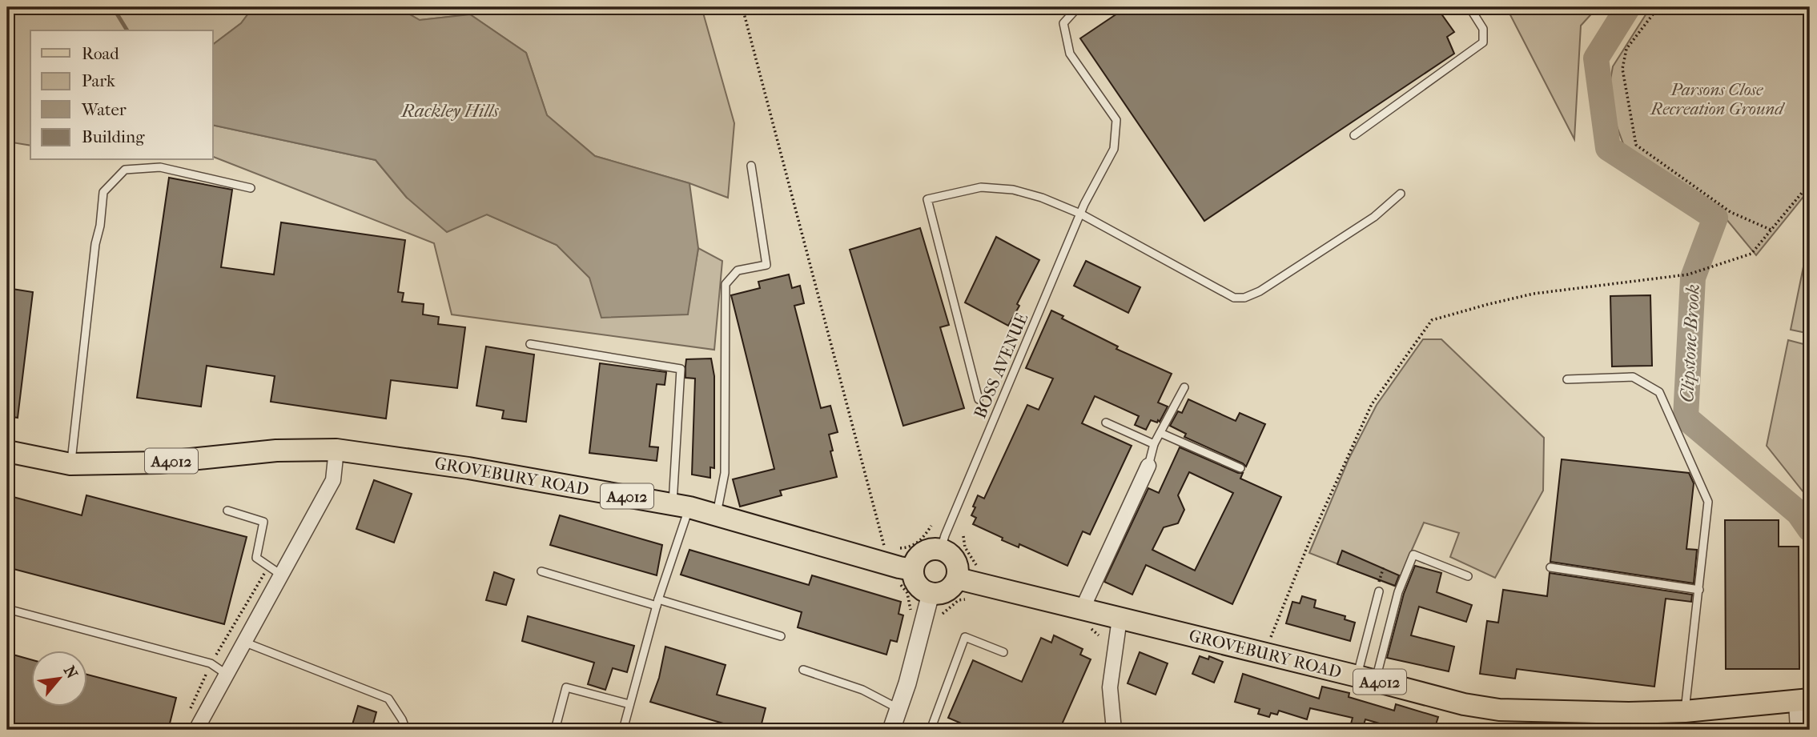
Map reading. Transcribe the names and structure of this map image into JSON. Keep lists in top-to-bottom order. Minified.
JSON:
{"streets":{"main road":["A4012","GROVEBURY ROAD"],"lane":["BOSS AVENUE"]},"crossings":[["BOSS AVENUE","GROVEBURY ROAD"]],"water":["Rackley Hills","Clipstone Brook"],"parks":["Parsons Close Recreation Ground"],"legend":["Road","Park","Water","Building"],"north":"top right"}
